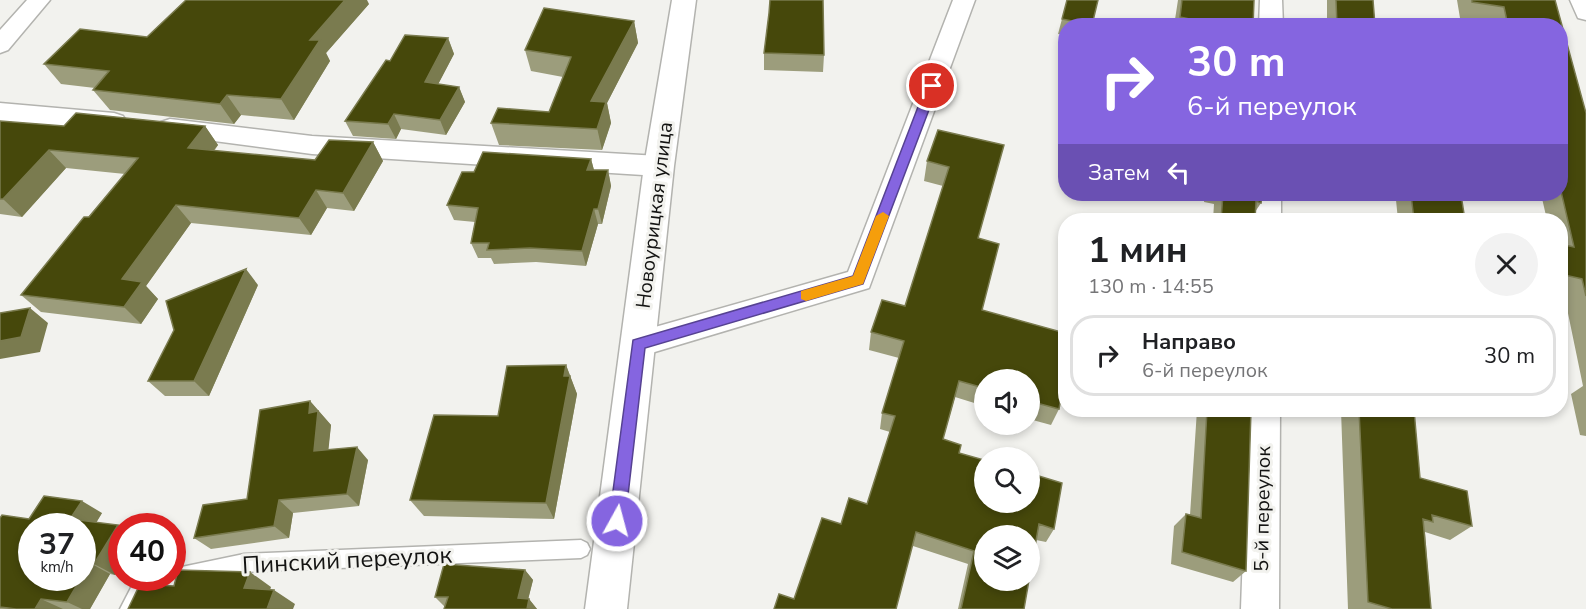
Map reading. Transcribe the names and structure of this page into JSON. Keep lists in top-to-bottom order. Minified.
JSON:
{"streets":{"street":["Новоурицкая улица","5-й переулок"],"lane":["Пинский переулок"]},"page":{"turn":["30 m","6-й переулок"],"then":"Затем","heading":["1 мин","130 m · 14:55"],"list":[{"name":"Направо","note":"6-й переулок","value":"30 m"}],"speed":"37 km/h","limit":"40"}}
